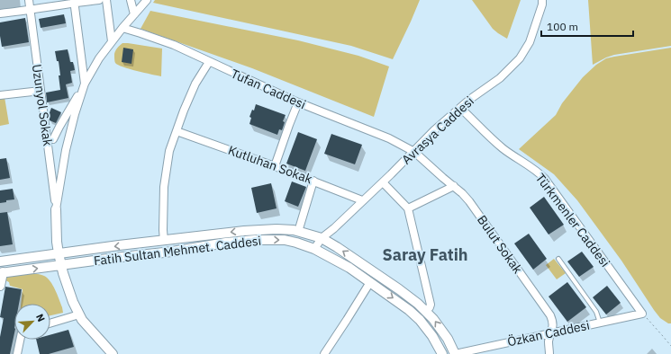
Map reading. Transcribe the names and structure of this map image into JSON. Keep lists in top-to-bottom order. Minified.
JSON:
{"streets":{"street":["Tufan Caddesi","Uzunyol Sokak","Avrasya Caddesi","Kutluhan Sokak","Türkmenler Caddesi","Bulut Sokak","Fatih Sultan Mehmet. Caddesi","Özkan Caddesi"]},"crossings":[["Tufan Caddesi","Avrasya Caddesi"],["Tufan Caddesi","Bulut Sokak"],["Avrasya Caddesi","Kutluhan Sokak"],["Avrasya Caddesi","Türkmenler Caddesi"],["Avrasya Caddesi","Bulut Sokak"],["Avrasya Caddesi","Fatih Sultan Mehmet. Caddesi"],["Türkmenler Caddesi","Özkan Caddesi"],["Bulut Sokak","Özkan Caddesi"],["Fatih Sultan Mehmet. Caddesi","Özkan Caddesi"]],"districts":["Saray Fatih"],"scale_bar":"100 m","north":"top right"}
